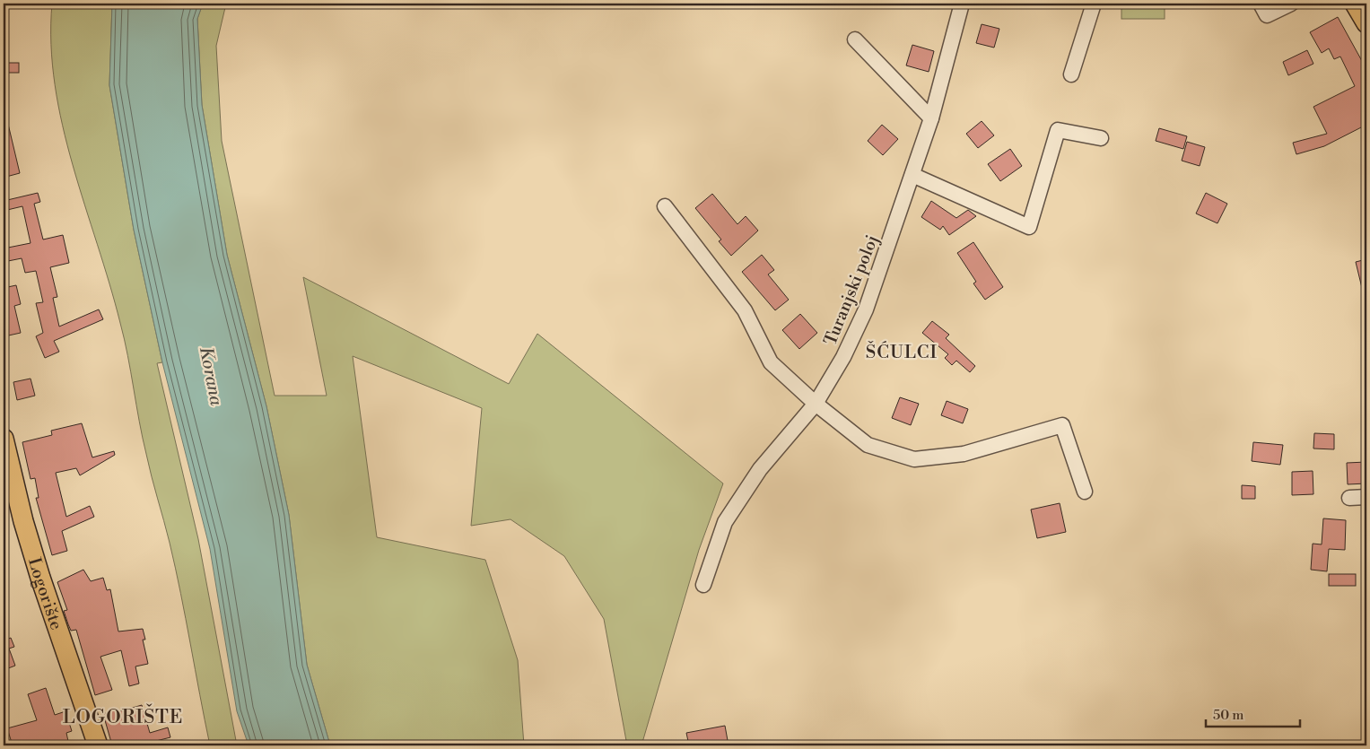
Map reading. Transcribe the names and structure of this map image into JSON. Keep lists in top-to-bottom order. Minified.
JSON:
{"streets":{"main road":["Logorište"],"street":["Turanjski poloj"]},"districts":["ŠĆULCI","LOGORIŠTE"],"water":["Korana"],"scale_bar":"50 m"}
